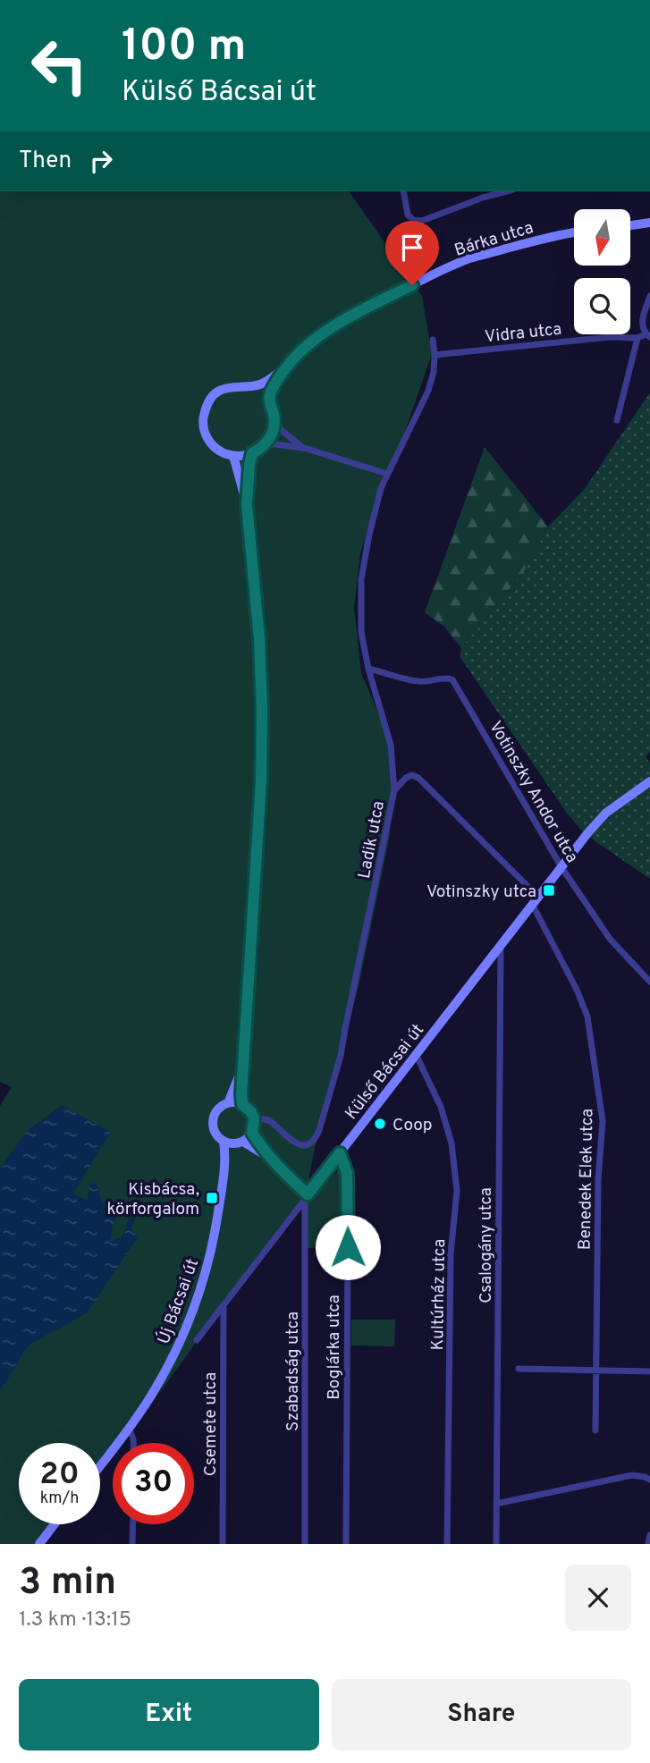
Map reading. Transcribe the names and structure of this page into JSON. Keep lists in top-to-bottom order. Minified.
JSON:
{"streets":{"street":["Bárka utca","Vidra utca","Votinszky Andor utca","Ladik utca","Külső Bácsai út","Benedek Elek utca","Csalogány utca","Kultúrház utca","Új Bácsai út","Boglárka utca","Szabadság utca","Csemete utca"]},"crossings":[["Vidra utca","Ladik utca"],["Votinszky Andor utca","Ladik utca"],["Votinszky Andor utca","Külső Bácsai út"],["Ladik utca","Benedek Elek utca"],["Ladik utca","Új Bácsai út"],["Külső Bácsai út","Benedek Elek utca"],["Külső Bácsai út","Csalogány utca"],["Külső Bácsai út","Kultúrház utca"],["Külső Bácsai út","Boglárka utca"],["Külső Bácsai út","Szabadság utca"],["Külső Bácsai út","Csemete utca"]],"places":{"transit":["Votinszky utca","Kisbácsa, körforgalom"],"other":["Coop"]},"north":"bottom","page":{"turn":["100 m","Külső Bácsai út"],"then":"Then","speed":"20 km/h","limit":"30","heading":["3 min","1.3 km · 13:15"],"buttons":["Exit","Share"]}}
